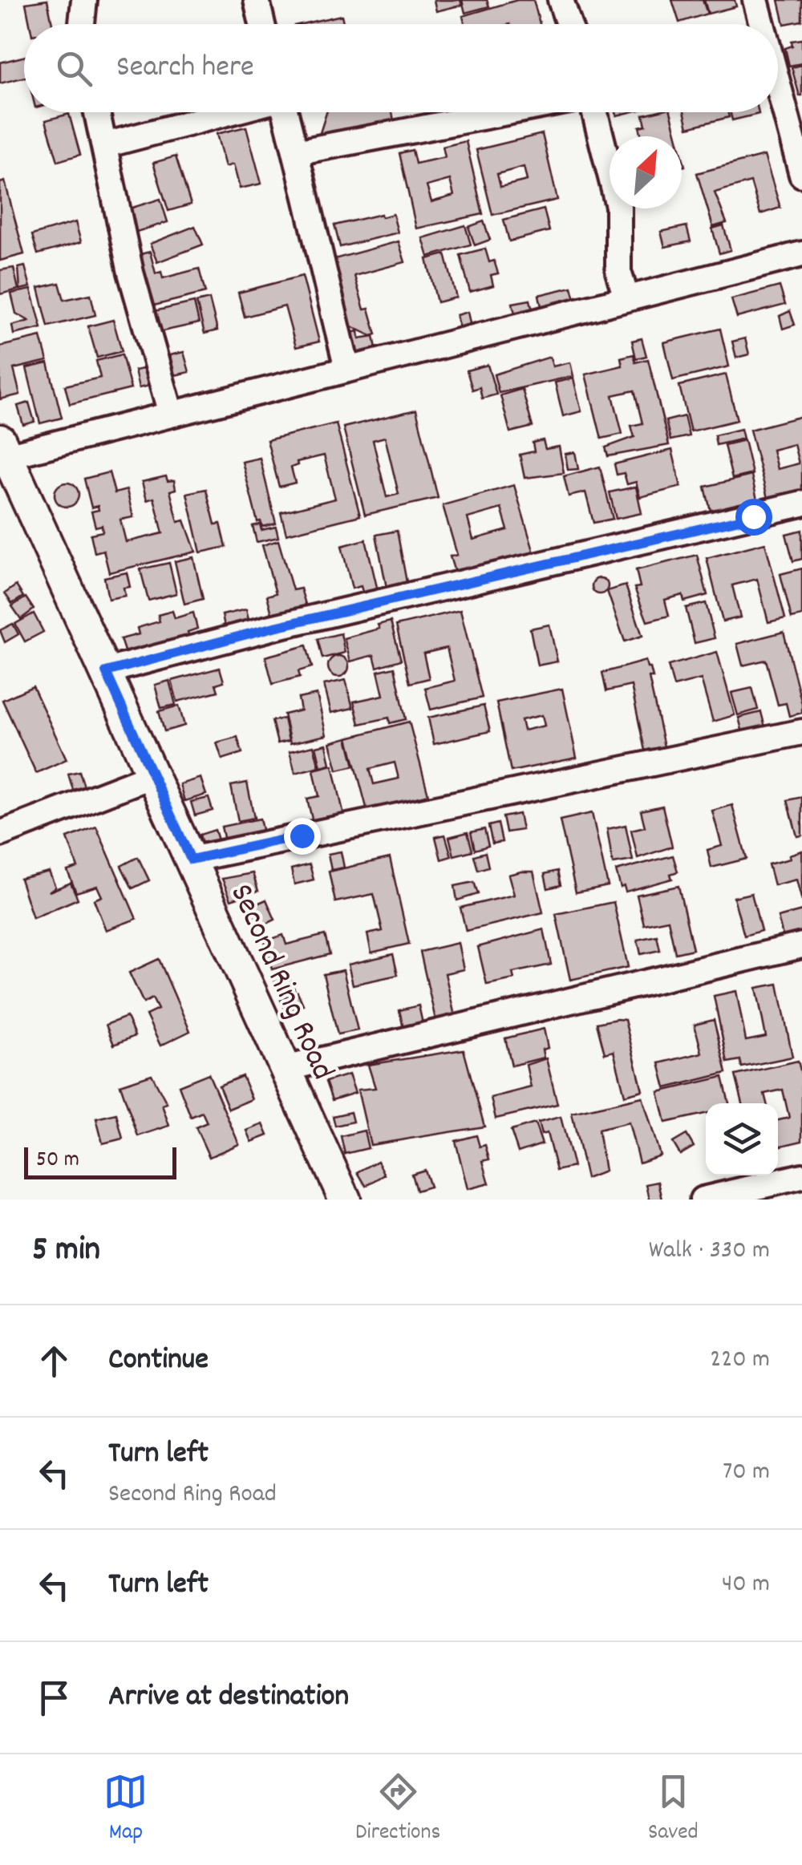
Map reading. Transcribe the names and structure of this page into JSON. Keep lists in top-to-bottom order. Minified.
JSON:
{"streets":{"main road":["Second Ring Road"]},"scale_bar":"50 m","north":"top right","page":{"search":"Search here","scale":"50 m","heading":["5 min","Walk · 330 m"],"list":[["Continue","220 m"],["Turn left","Second Ring Road","70 m"],["Turn left","40 m"],"Arrive at destination"],"nav":["Map","Directions","Saved"]}}
